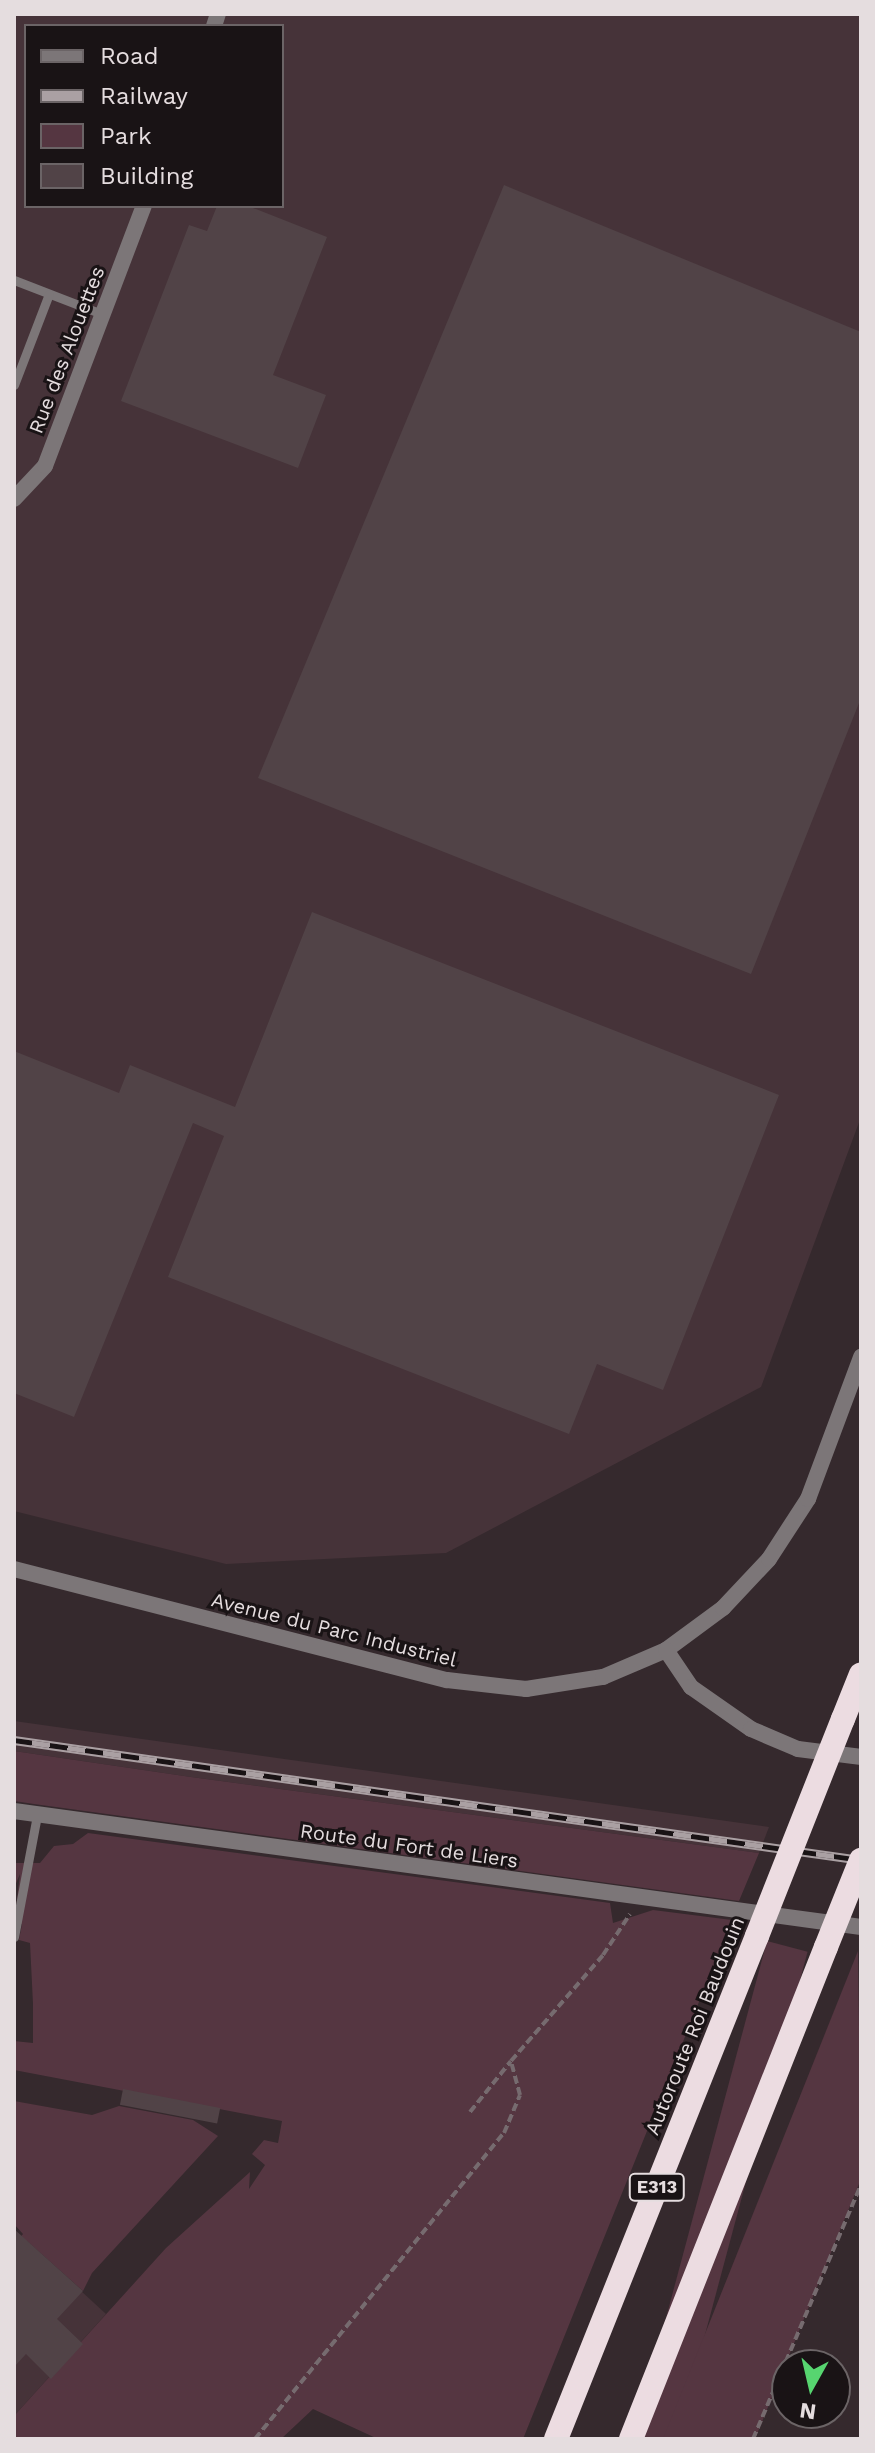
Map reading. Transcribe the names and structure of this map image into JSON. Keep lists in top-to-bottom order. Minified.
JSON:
{"streets":{"highway":["Autoroute Roi Baudouin","E313"],"street":["Rue des Alouettes","Avenue du Parc Industriel","Route du Fort de Liers"]},"legend":["Road","Railway","Park","Building"],"north":"bottom"}
